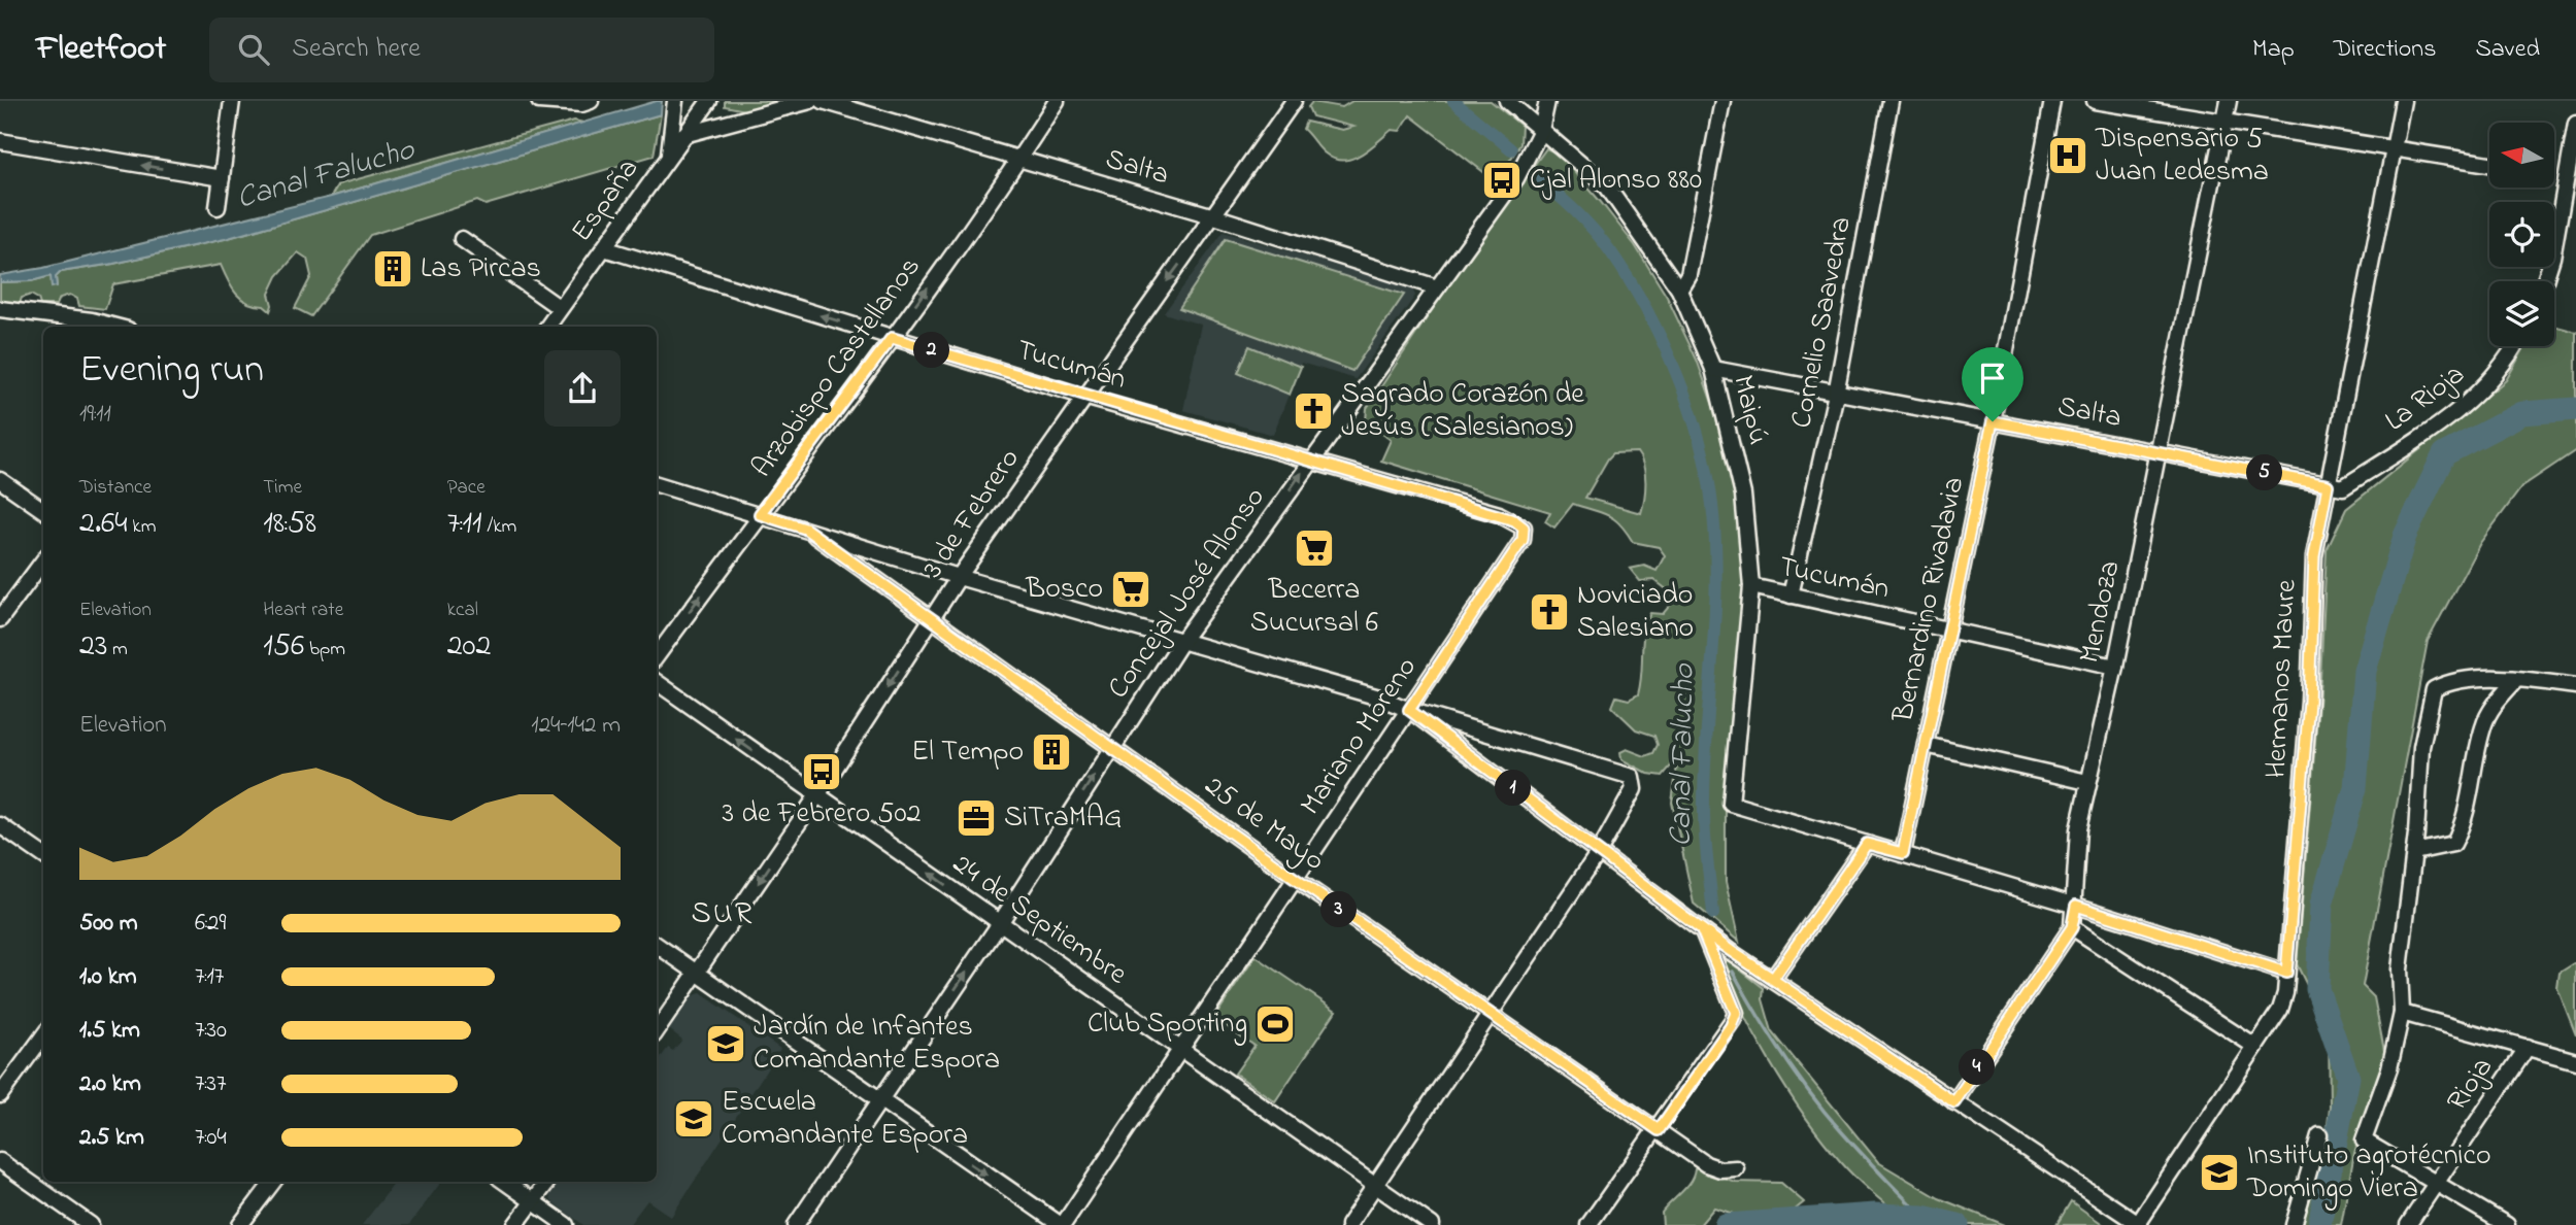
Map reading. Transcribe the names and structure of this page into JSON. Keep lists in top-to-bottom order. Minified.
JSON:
{"streets":{"street":["Salta","España","Cornelio Saavedra","Tucumán","Arzobispo Castellanos","La Rioja","Maipú","3 de Febrero","Concejal José Alonso","Bernardino Rivadavia","Mendoza","Hermanos Maure","Mariano Moreno","25 de Mayo","24 de Septiembre","Rioja"]},"crossings":[["Salta","Cornelio Saavedra"],["Salta","Arzobispo Castellanos"],["Salta","La Rioja"],["Salta","Maipú"],["Salta","3 de Febrero"],["Salta","Concejal José Alonso"],["Salta","Bernardino Rivadavia"],["Salta","Mendoza"],["Salta","Hermanos Maure"],["España","Tucumán"],["Cornelio Saavedra","Tucumán"],["Tucumán","Arzobispo Castellanos"],["Tucumán","Maipú"],["Tucumán","3 de Febrero"],["Tucumán","Concejal José Alonso"],["Tucumán","Bernardino Rivadavia"],["Tucumán","Mendoza"],["Tucumán","Mariano Moreno"],["La Rioja","Hermanos Maure"],["Maipú","Concejal José Alonso"],["3 de Febrero","25 de Mayo"],["3 de Febrero","24 de Septiembre"],["Concejal José Alonso","25 de Mayo"],["Concejal José Alonso","24 de Septiembre"],["Mariano Moreno","25 de Mayo"],["Mariano Moreno","24 de Septiembre"]],"one_way":["Arzobispo Castellanos","3 de Febrero","Concejal José Alonso","24 de Septiembre"],"districts":["SUR"],"water":["Canal Falucho"],"places":{"hospital":["Dispensario 5 Juan Ledesma"],"bus stop":["Cjal Alonso 880","3 de Febrero 502"],"building":["Las Pircas","El Tempo"],"church":["Sagrado Corazón de Jesús (Salesianos)","Noviciado Salesiano"],"supermarket":["Becerra Sucursal 6","Bosco"],"office":["SiTraMAG"],"sports":["Club Sporting"],"school or university":["Jardín de Infantes Comandante Espora","Escuela Comandante Espora","Instituto agrotécnico Domingo Viera"]},"north":"left","page":{"header":"Fleetfoot","search":"Search here","nav":["Map","Directions","Saved"],"heading":["Evening run","19:11"],"pins":["2","5","1","3","4"],"stats":[["Distance","2.64 km"],["Time","18:58"],["Pace","7:11 /km"],["Elevation","23 m"],["Heart rate","156 bpm"],["kcal","202"]],"chart":["Elevation","124–142 m"],"list":[{"name":"500 m","note":"6:29"},{"name":"1.0 km","note":"7:17"},{"name":"1.5 km","note":"7:30"},{"name":"2.0 km","note":"7:37"},{"name":"2.5 km","note":"7:04"}]}}
